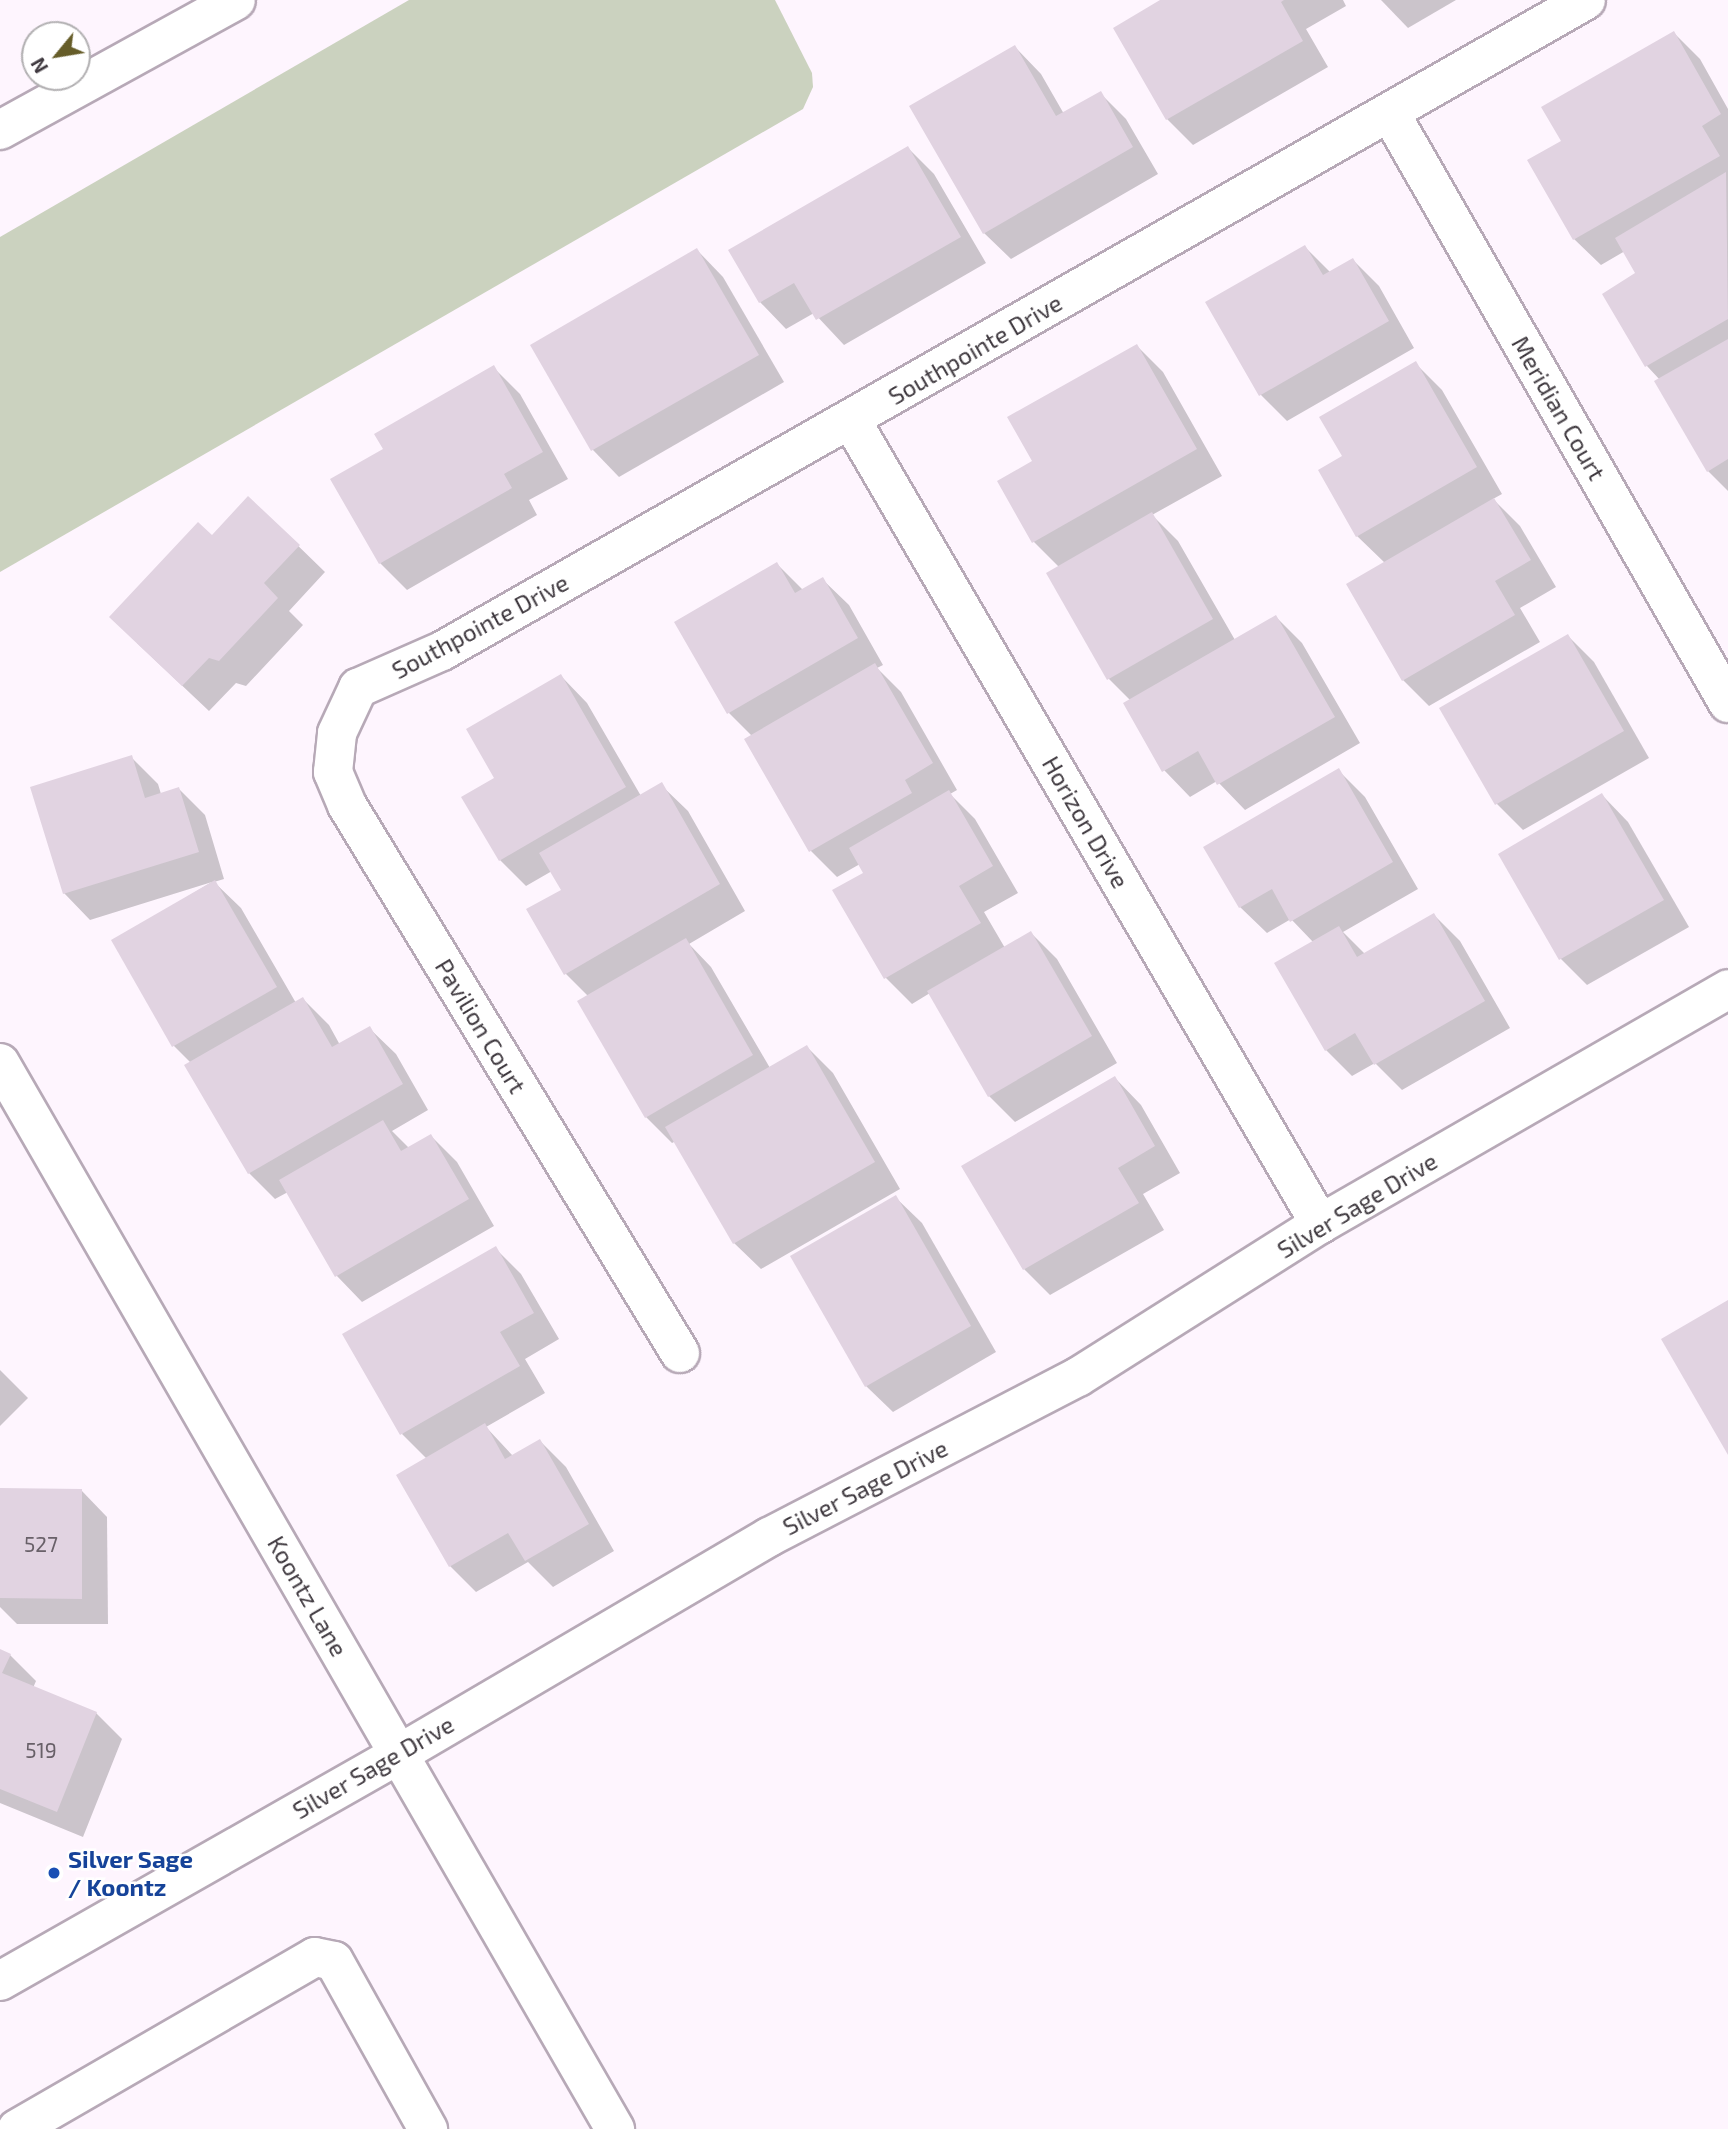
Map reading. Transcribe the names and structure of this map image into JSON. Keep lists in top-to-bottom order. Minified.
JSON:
{"streets":{"street":["Southpointe Drive","Meridian Court","Horizon Drive","Pavilion Court","Silver Sage Drive","Koontz Lane"]},"crossings":[["Southpointe Drive","Meridian Court"],["Southpointe Drive","Horizon Drive"],["Southpointe Drive","Pavilion Court"],["Horizon Drive","Silver Sage Drive"],["Silver Sage Drive","Koontz Lane"]],"places":["Silver Sage / Koontz"],"house_numbers":["527","519"],"north":"bottom left"}
